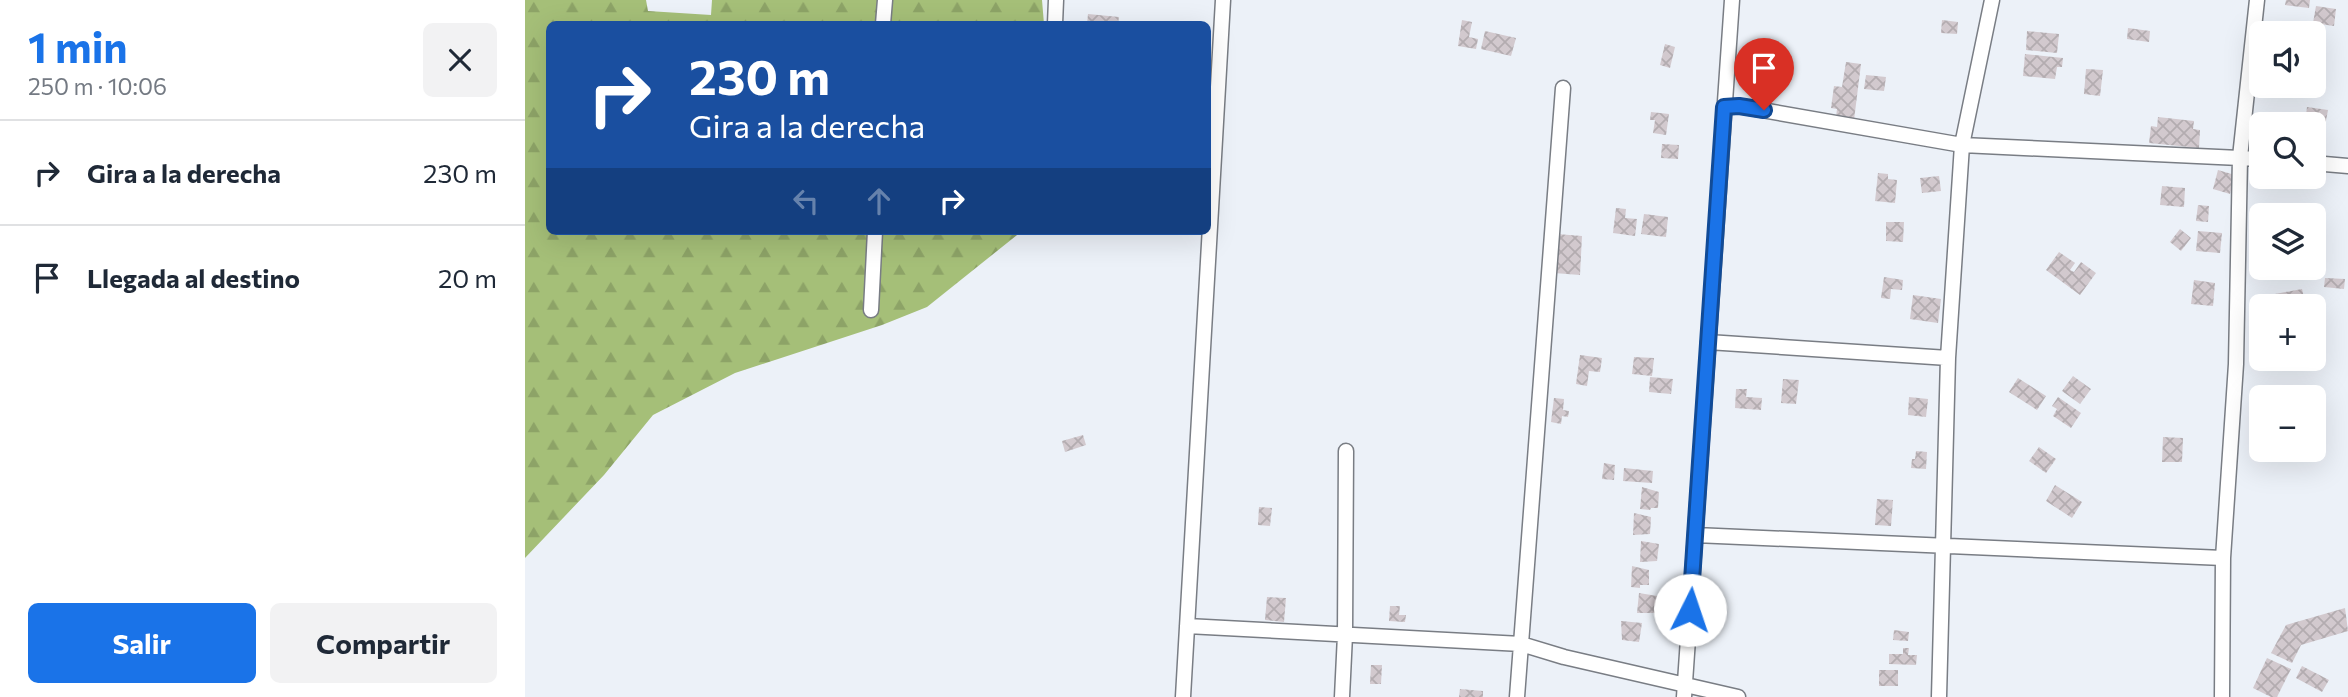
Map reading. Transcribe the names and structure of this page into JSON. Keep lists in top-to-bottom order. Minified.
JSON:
{"page":{"heading":["1 min","250 m · 10:06"],"map_buttons":["+","−"],"turn":["230 m","Gira a la derecha"],"list":[{"name":"Gira a la derecha","value":"230 m"},{"name":"Llegada al destino","value":"20 m"}],"buttons":["Salir","Compartir"]}}
